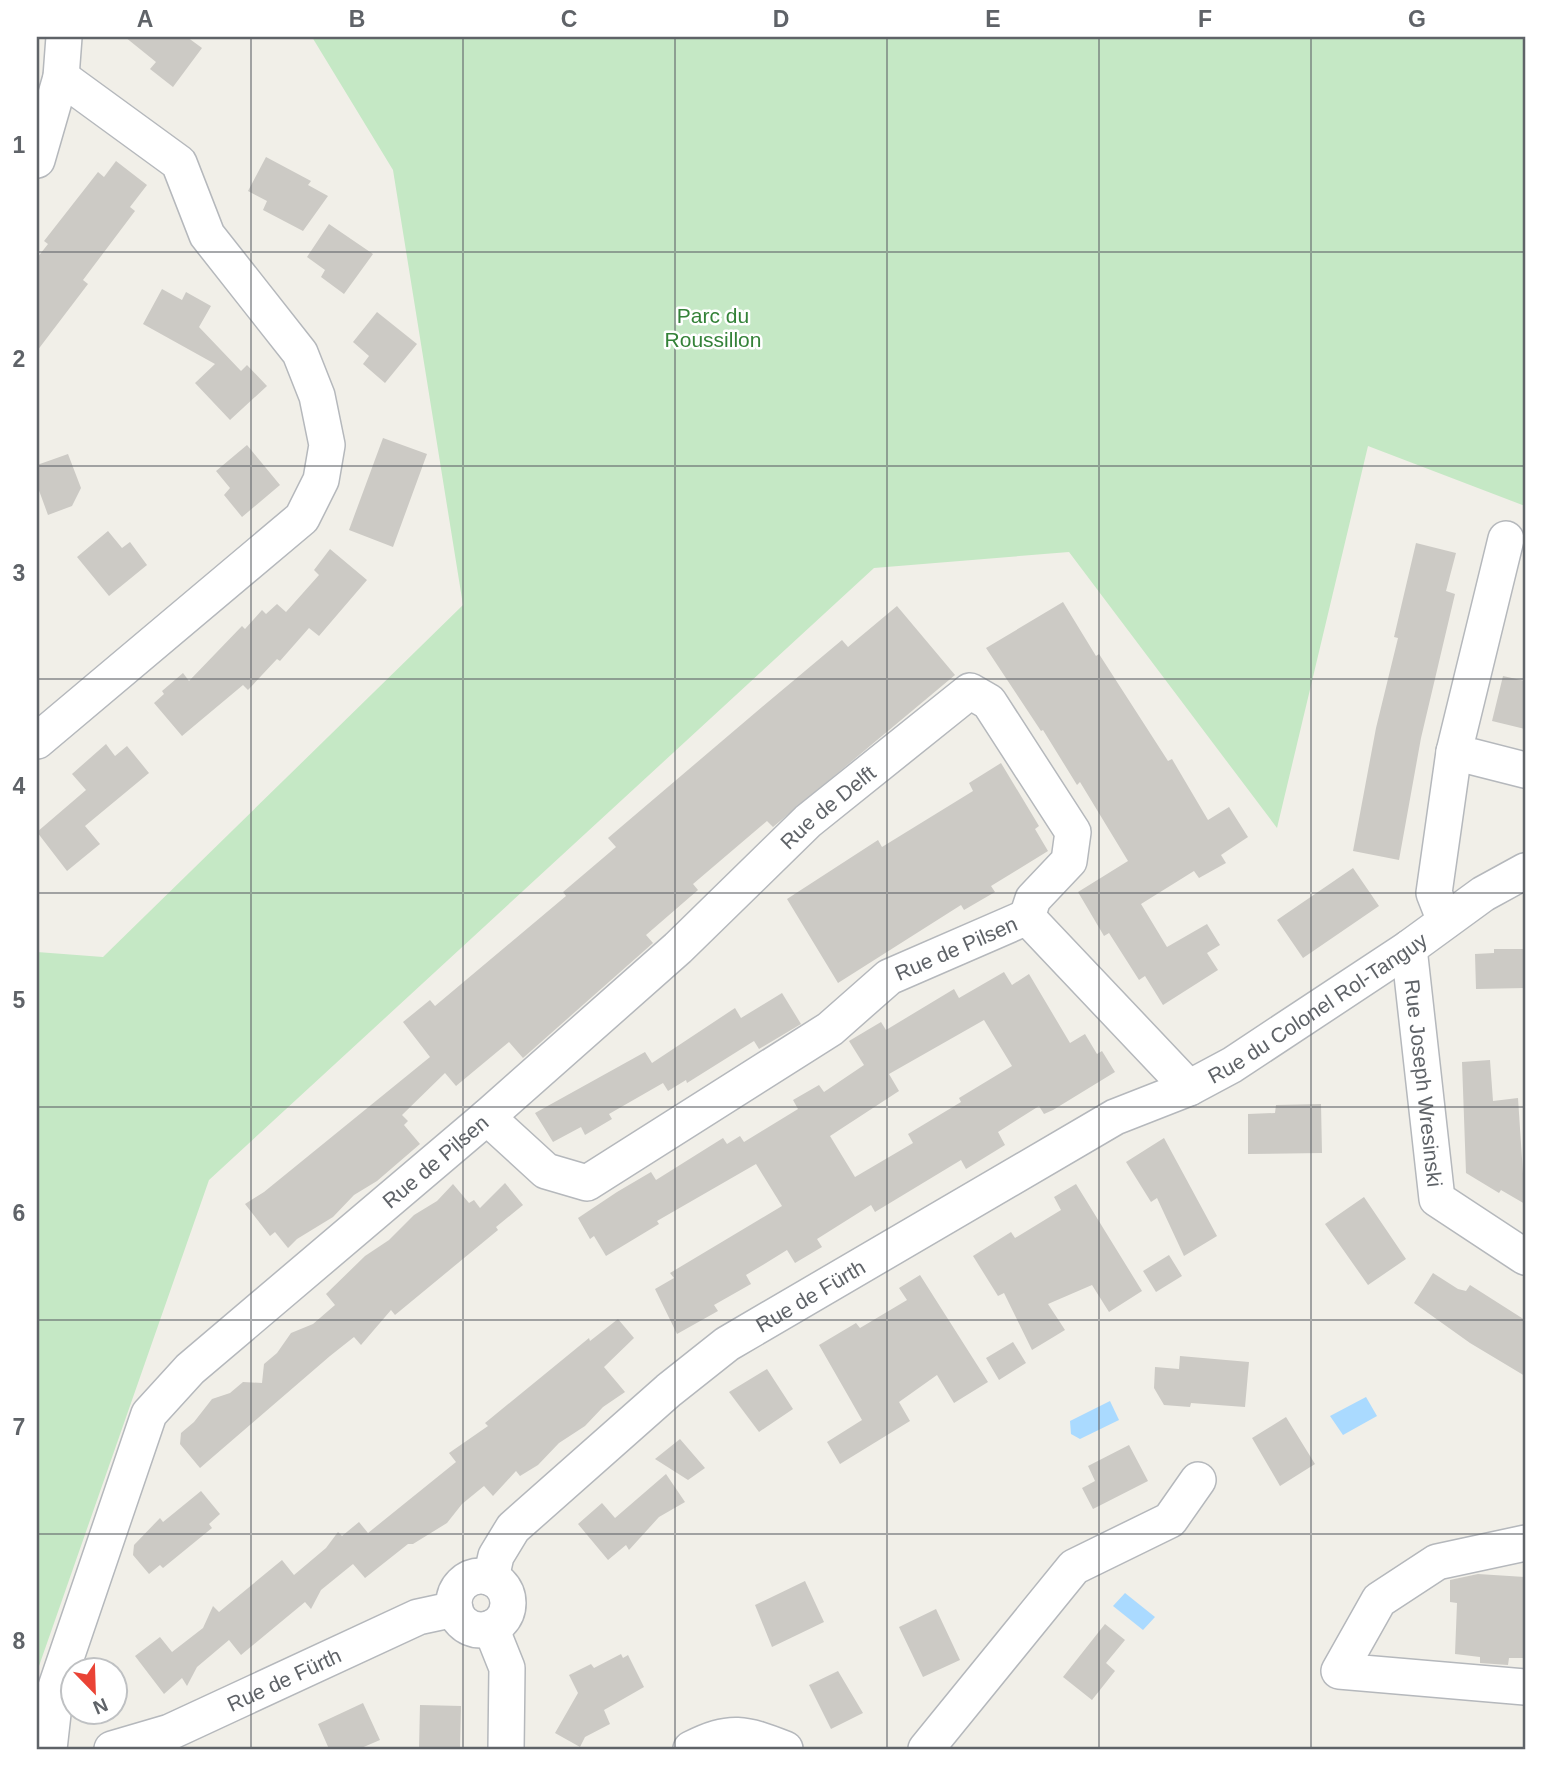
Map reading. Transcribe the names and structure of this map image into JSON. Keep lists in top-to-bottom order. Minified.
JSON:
{"streets":{"street":["Rue de Delft","Rue de Pilsen","Rue du Colonel Rol-Tanguy","Rue Joseph Wresinski","Rue de Fürth"]},"crossings":[["Rue de Delft","Rue de Pilsen"],["Rue de Pilsen","Rue du Colonel Rol-Tanguy"],["Rue de Pilsen","Rue de Fürth"],["Rue du Colonel Rol-Tanguy","Rue Joseph Wresinski"],["Rue du Colonel Rol-Tanguy","Rue de Fürth"]],"parks":["Parc du Roussillon"],"north":"bottom right","grid":{"columns":["A","B","C","D","E","F","G"],"rows":["1","2","3","4","5","6","7","8"]}}
